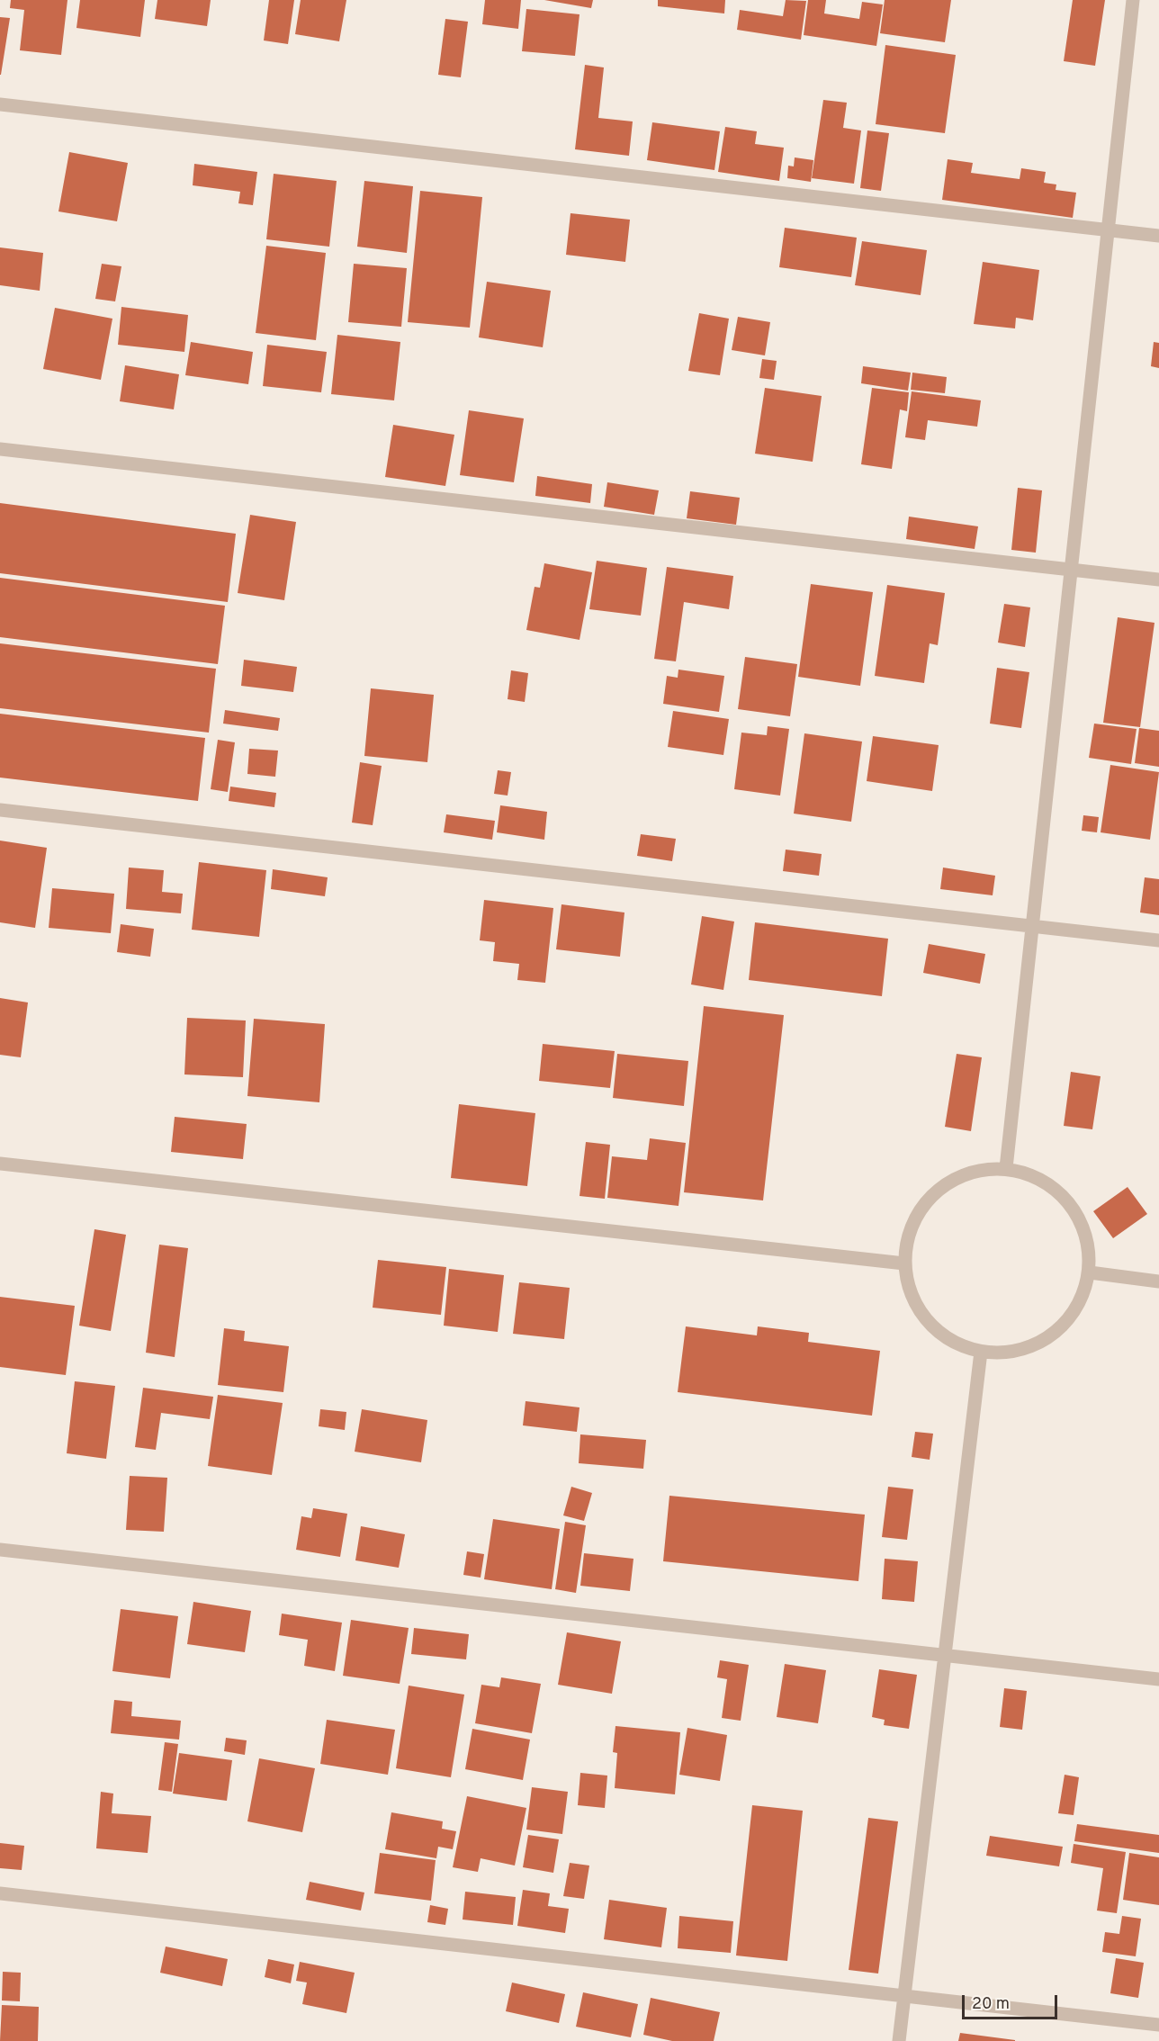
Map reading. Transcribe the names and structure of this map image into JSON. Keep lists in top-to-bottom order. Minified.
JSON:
{"scale_bar":"20 m"}
